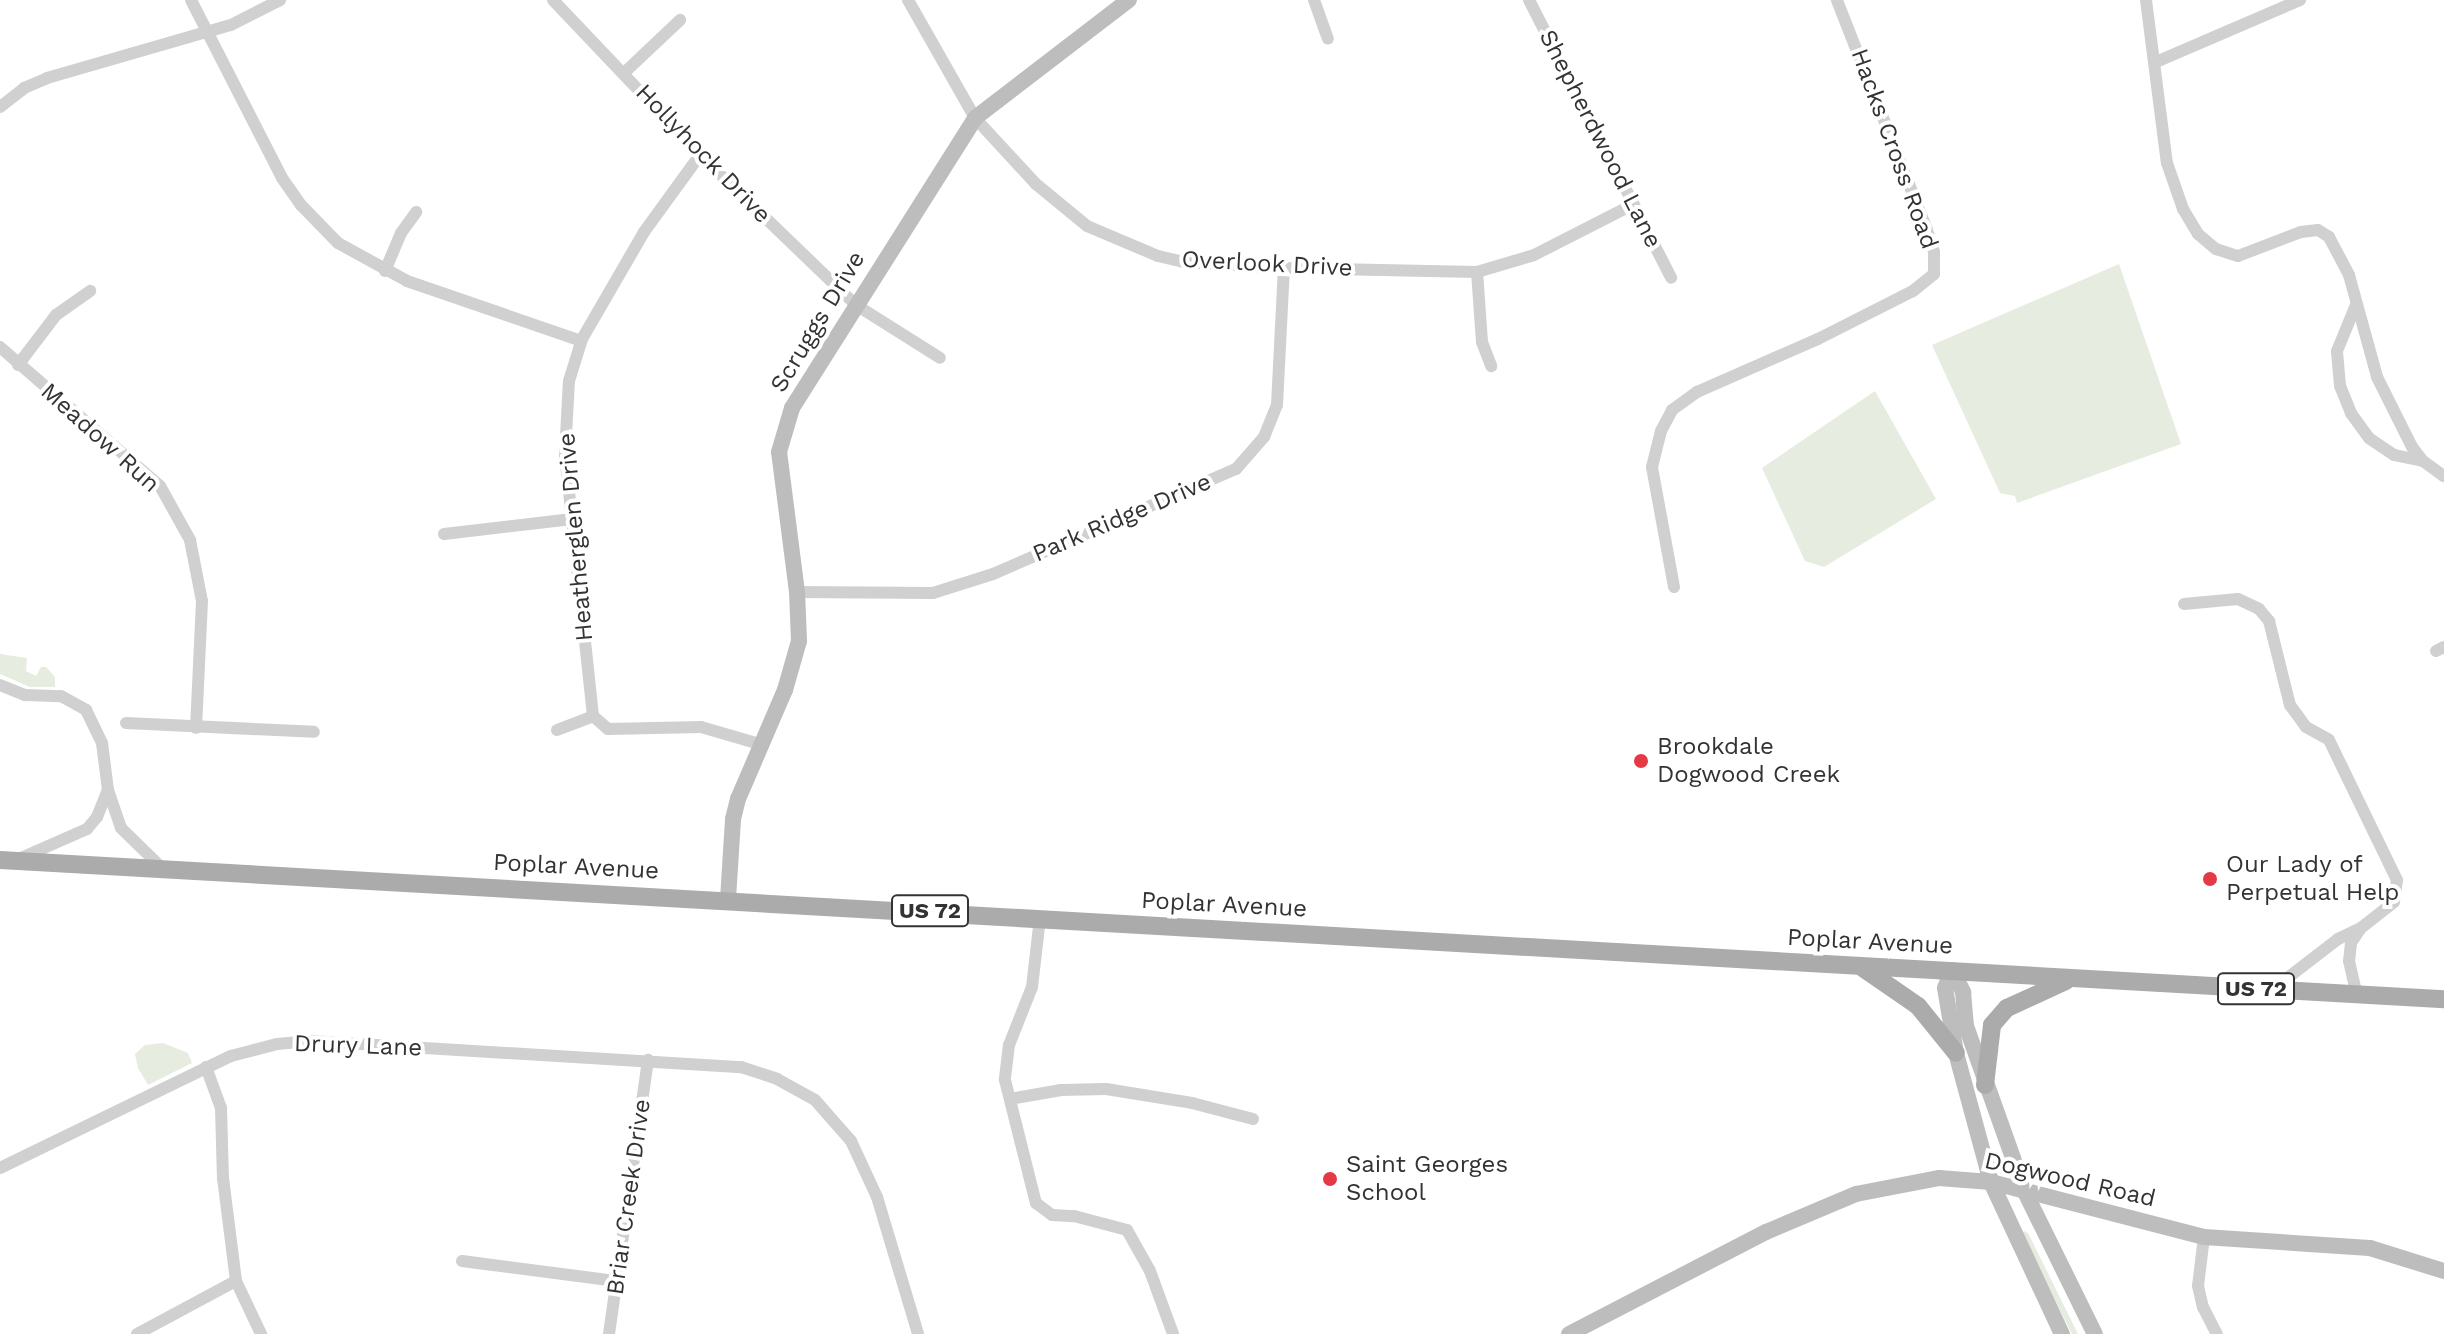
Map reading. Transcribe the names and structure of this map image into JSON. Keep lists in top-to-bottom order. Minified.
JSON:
{"streets":{"main road":["Poplar Avenue","US 72"],"street":["Shepherdwood Lane","Hacks Cross Road","Hollyhock Drive","Overlook Drive","Scruggs Drive","Meadow Run","Park Ridge Drive","Heatherglen Drive","Drury Lane","Dogwood Road","Briar Creek Drive"]},"crossings":[["Shepherdwood Lane","Overlook Drive"],["Hollyhock Drive","Scruggs Drive"],["Hollyhock Drive","Heatherglen Drive"],["Overlook Drive","Scruggs Drive"],["Overlook Drive","Park Ridge Drive"],["Scruggs Drive","Park Ridge Drive"],["Scruggs Drive","Poplar Avenue"],["Drury Lane","Briar Creek Drive"]],"places":["Brookdale Dogwood Creek","Our Lady of Perpetual Help","Saint Georges School"]}
